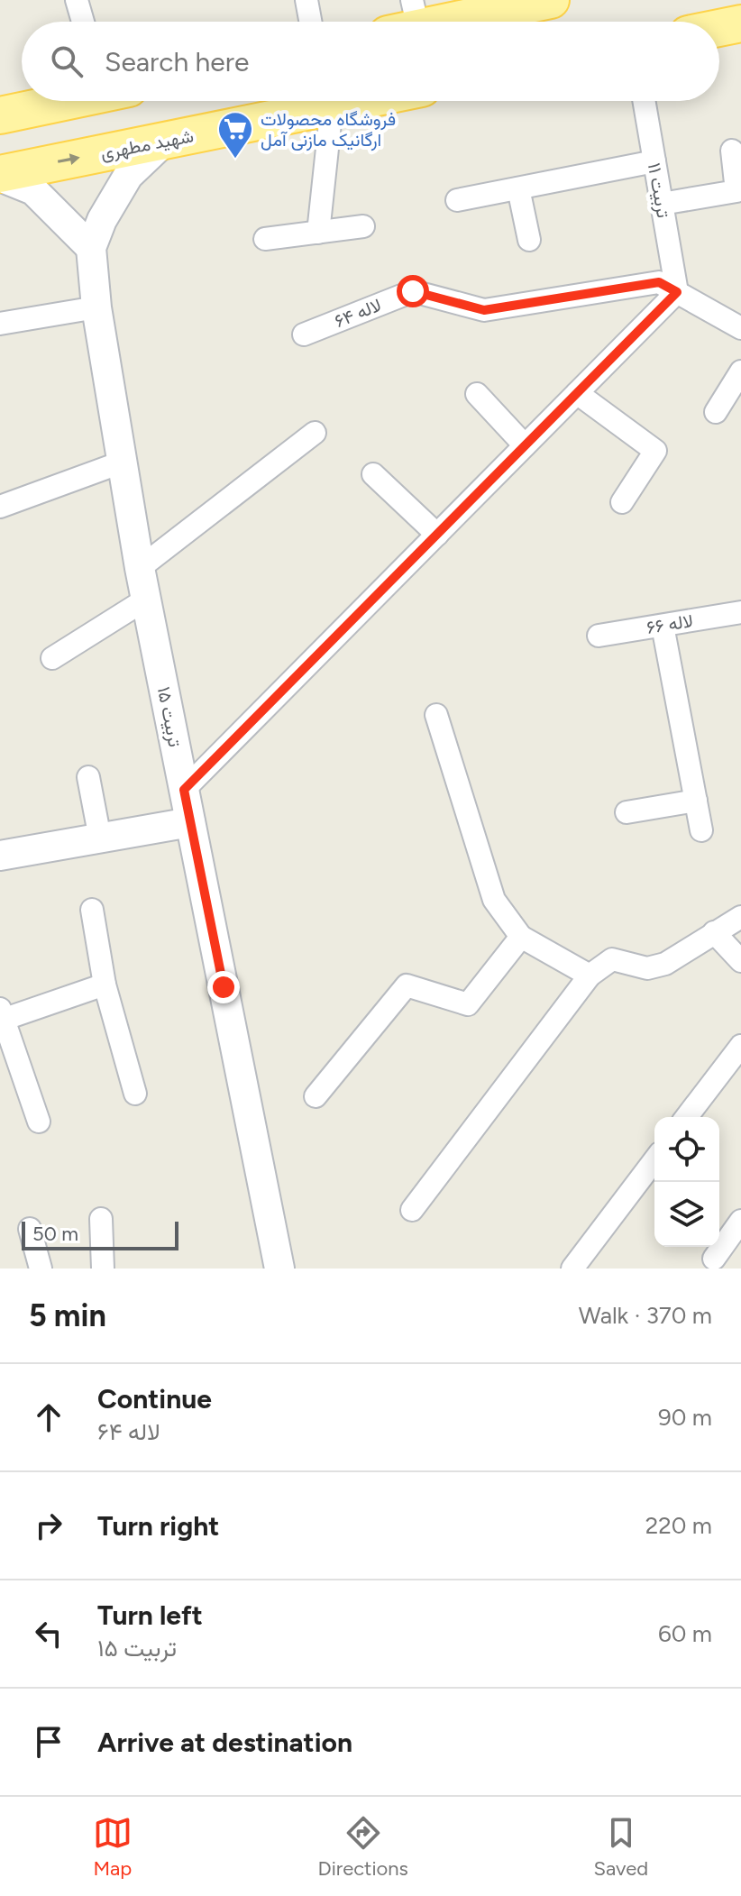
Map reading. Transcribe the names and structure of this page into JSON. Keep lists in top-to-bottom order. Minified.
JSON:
{"streets":{"main road":["شهید مطهری"],"street":["تربیت ۱۱","لاله ۶۴","لاله ۶۶","تربیت ۱۵"]},"crossings":[["شهید مطهری","تربیت ۱۵"],["تربیت ۱۱","لاله ۶۴"]],"places":{"supermarket":["فروشگاه محصولات ارگانیک مازنی آمل"]},"scale_bar":"50 m","page":{"search":"Search here","scale":"50 m","heading":["5 min","Walk · 370 m"],"list":[["Continue","لاله ۶۴","90 m"],["Turn right","220 m"],["Turn left","تربیت ۱۵","60 m"],"Arrive at destination"],"nav":["Map","Directions","Saved"]}}
